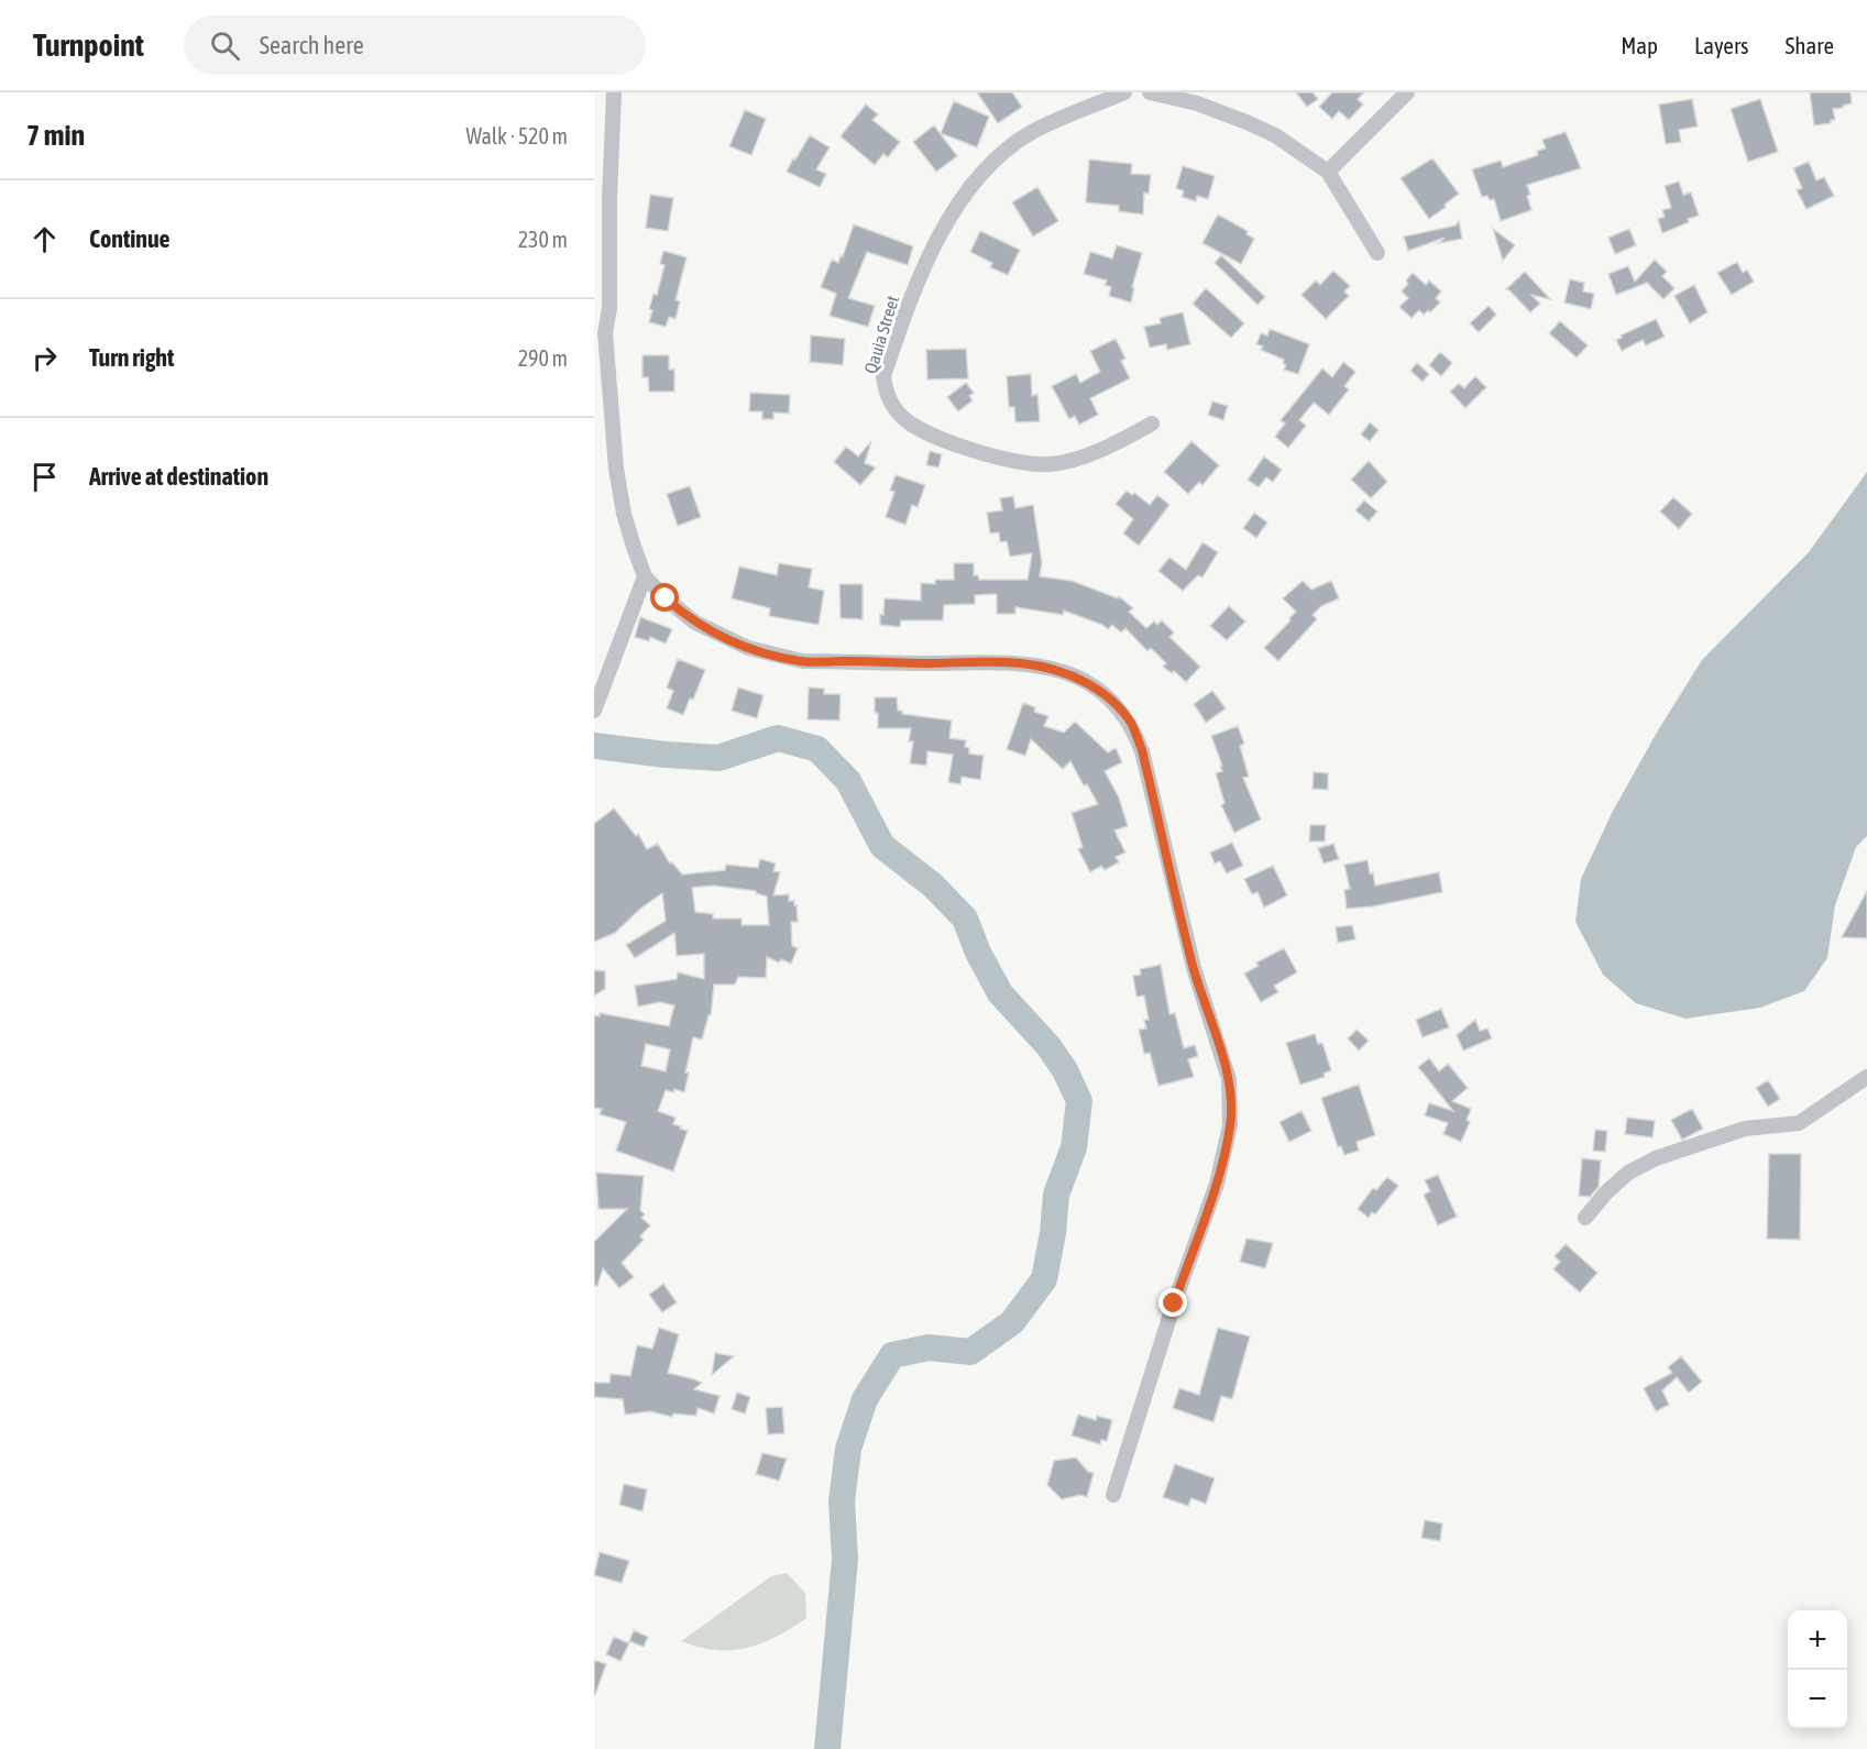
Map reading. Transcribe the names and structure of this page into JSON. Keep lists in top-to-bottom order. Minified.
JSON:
{"streets":{"street":["Qauia Street"]},"page":{"header":"Turnpoint","search":"Search here","nav":["Map","Layers","Share"],"heading":["7 min","Walk · 520 m"],"list":[["Continue","230 m"],["Turn right","290 m"],"Arrive at destination"],"map_buttons":["+","−"]}}
